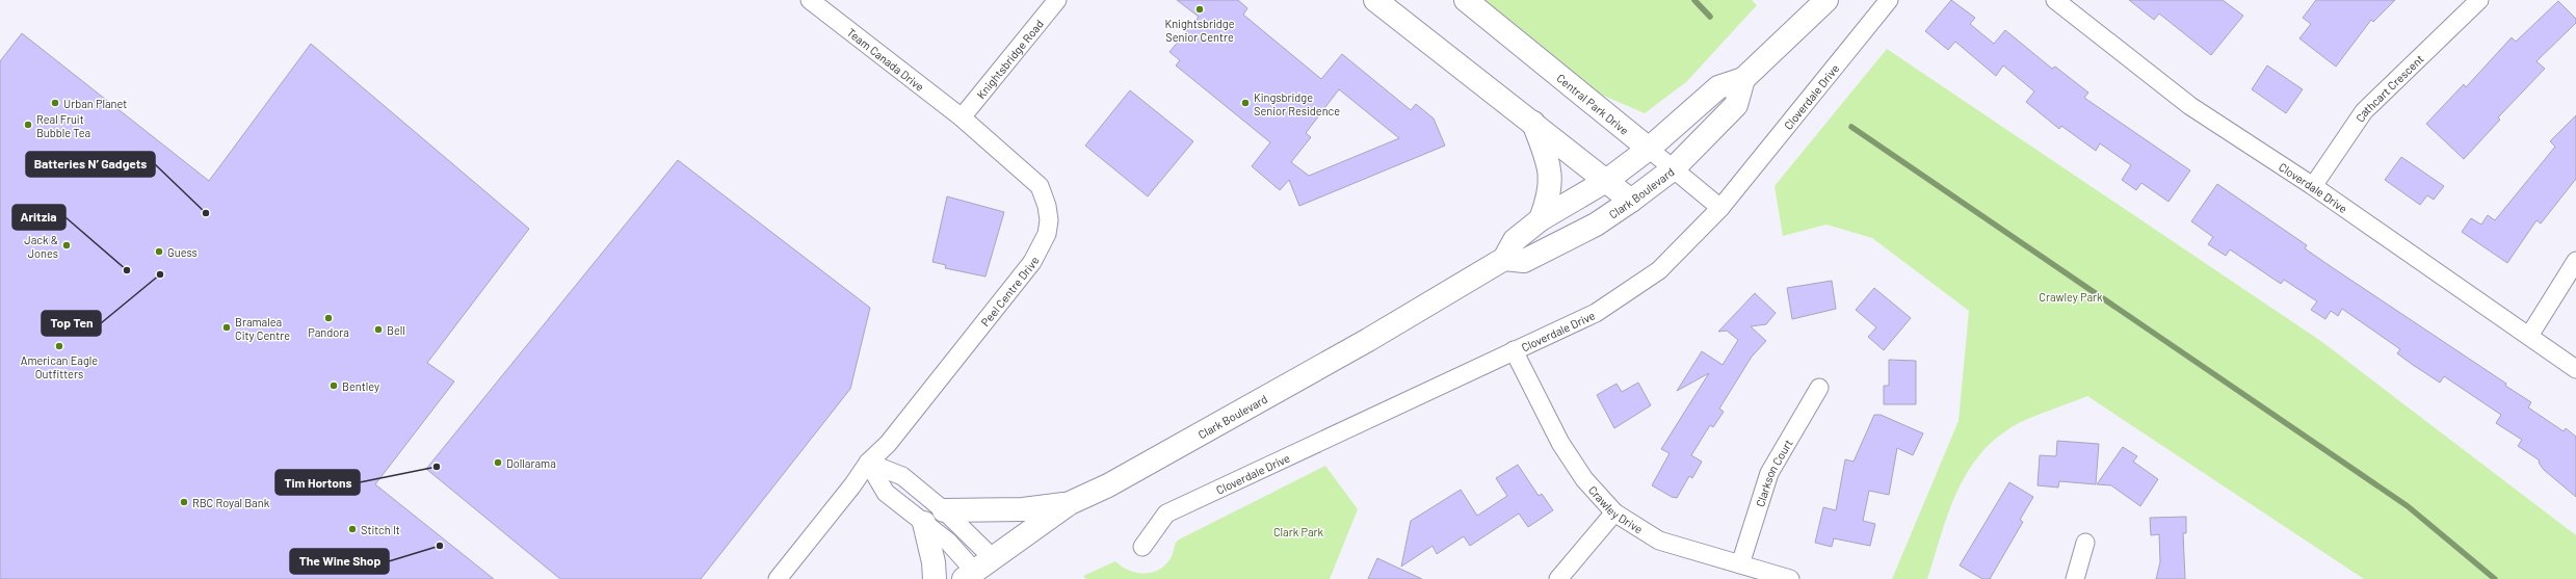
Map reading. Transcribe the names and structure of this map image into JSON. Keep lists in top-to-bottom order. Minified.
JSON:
{"streets":{"street":["Team Canada Drive","Knightsbridge Road","Cathcart Crescent","Cloverdale Drive","Central Park Drive","Clark Boulevard","Peel Centre Drive","Clarkson Court","Crawley Drive"]},"crossings":[["Team Canada Drive","Knightsbridge Road"],["Team Canada Drive","Peel Centre Drive"],["Knightsbridge Road","Peel Centre Drive"],["Cathcart Crescent","Cloverdale Drive"],["Cloverdale Drive","Central Park Drive"],["Cloverdale Drive","Crawley Drive"],["Central Park Drive","Clark Boulevard"],["Clarkson Court","Crawley Drive"]],"parks":["Crawley Park","Clark Park"],"places":["Knightsbridge Senior Centre","Urban Planet","Kingsbridge Senior Residence","Real Fruit Bubble Tea","Batteries N’ Gadgets","Jack & Jones","Guess","Aritzia","Top Ten","Pandora","Bramalea City Centre","Bell","American Eagle Outfitters","Bentley","Dollarama","Tim Hortons","RBC Royal Bank","Stitch It","The Wine Shop"]}
